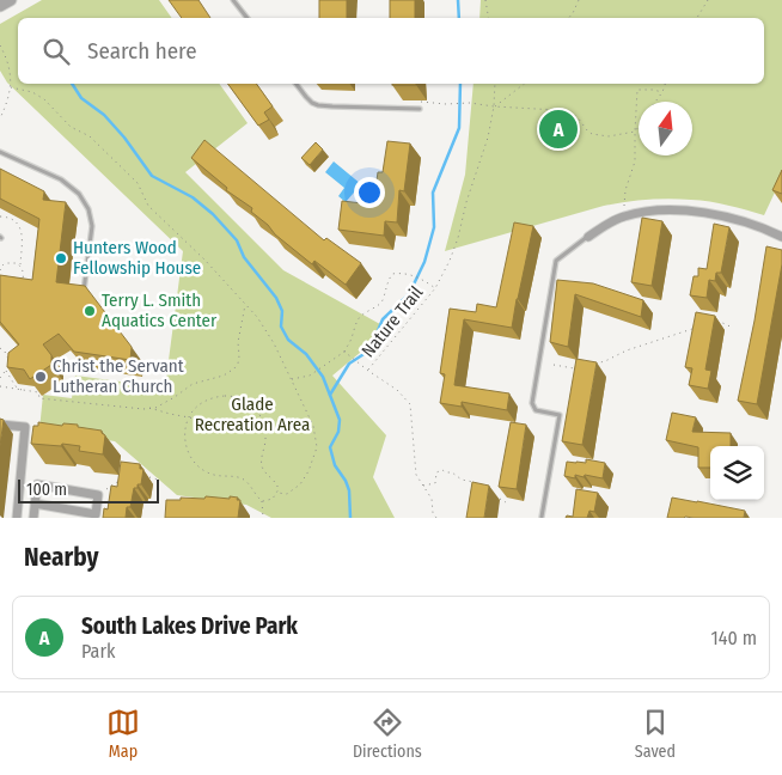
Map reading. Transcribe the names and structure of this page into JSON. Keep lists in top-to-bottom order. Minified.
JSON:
{"streets":{"path":["Nature Trail"]},"parks":["Glade Recreation Area"],"places":["Hunters Wood Fellowship House","Terry L. Smith Aquatics Center","Christ the Servant Lutheran Church"],"scale_bar":"100 m","north":"top","page":{"search":"Search here","pins":"A","scale":"100 m","heading":"Nearby","list":[{"mark":"A","name":"South Lakes Drive Park","note":"Park","value":"140 m"}],"nav":["Map","Directions","Saved"]}}
